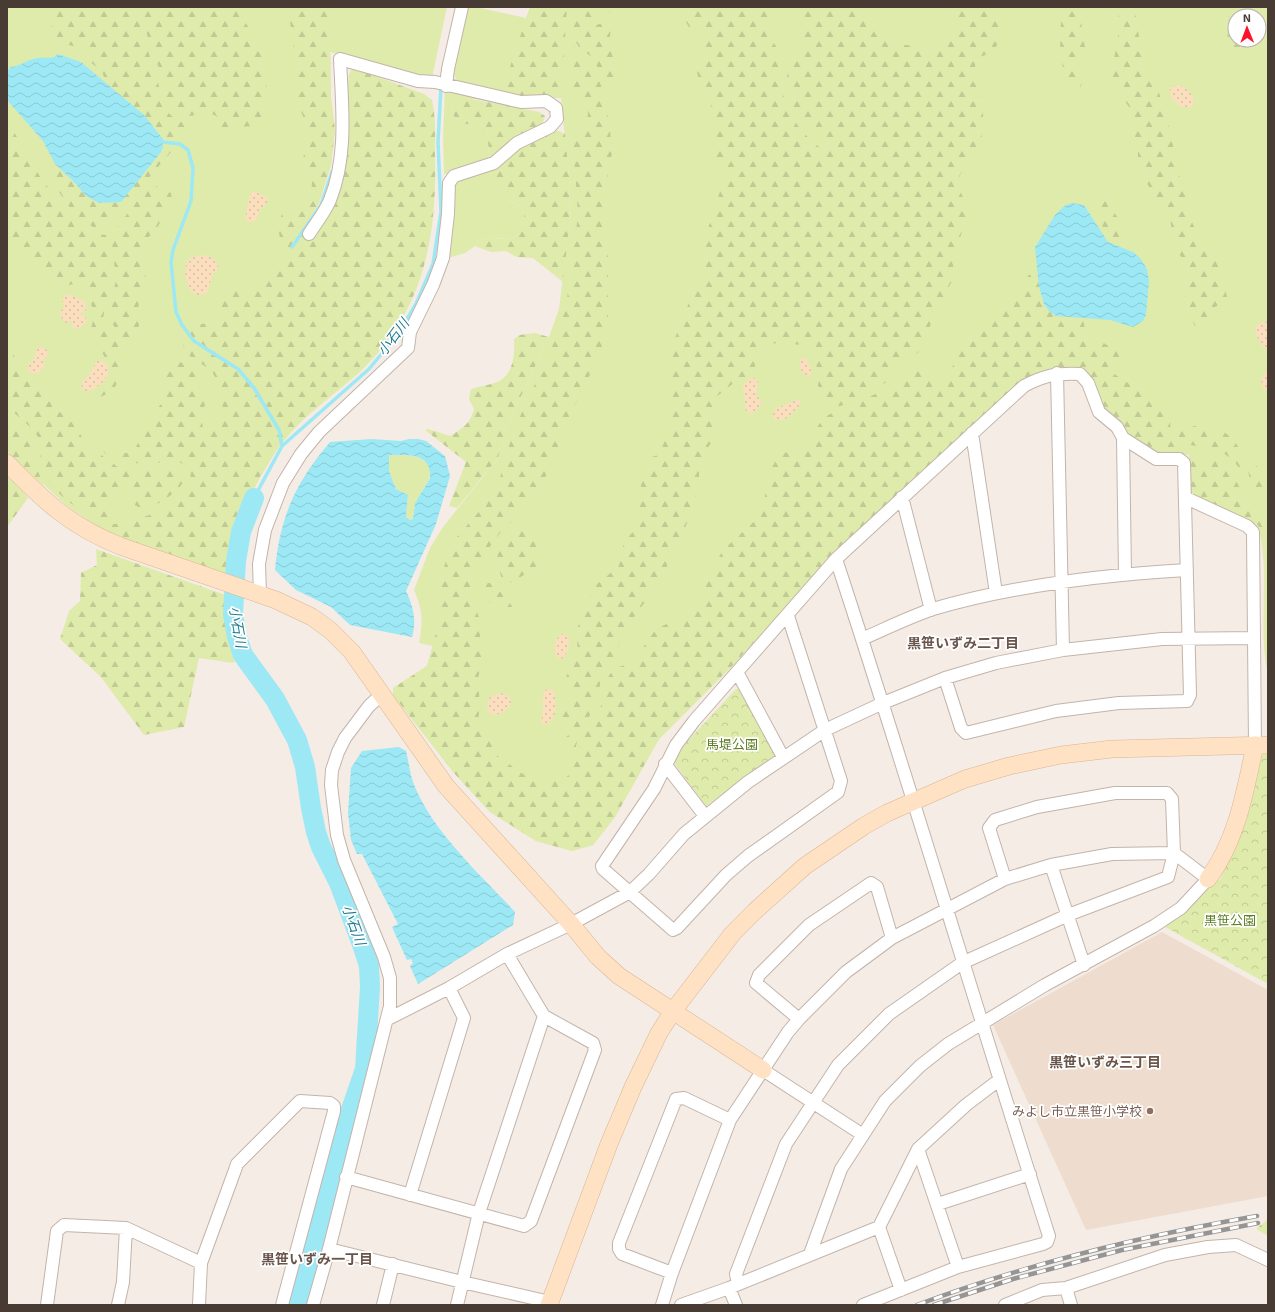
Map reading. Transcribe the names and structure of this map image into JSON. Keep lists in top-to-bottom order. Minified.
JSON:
{"districts":["黒笹いずみ二丁目","黒笹いずみ三丁目","黒笹いずみ一丁目"],"water":["小石川"],"parks":["馬堤公園","黒笹公園"],"places":["みよし市立黒笹小学校"],"north":"top"}
